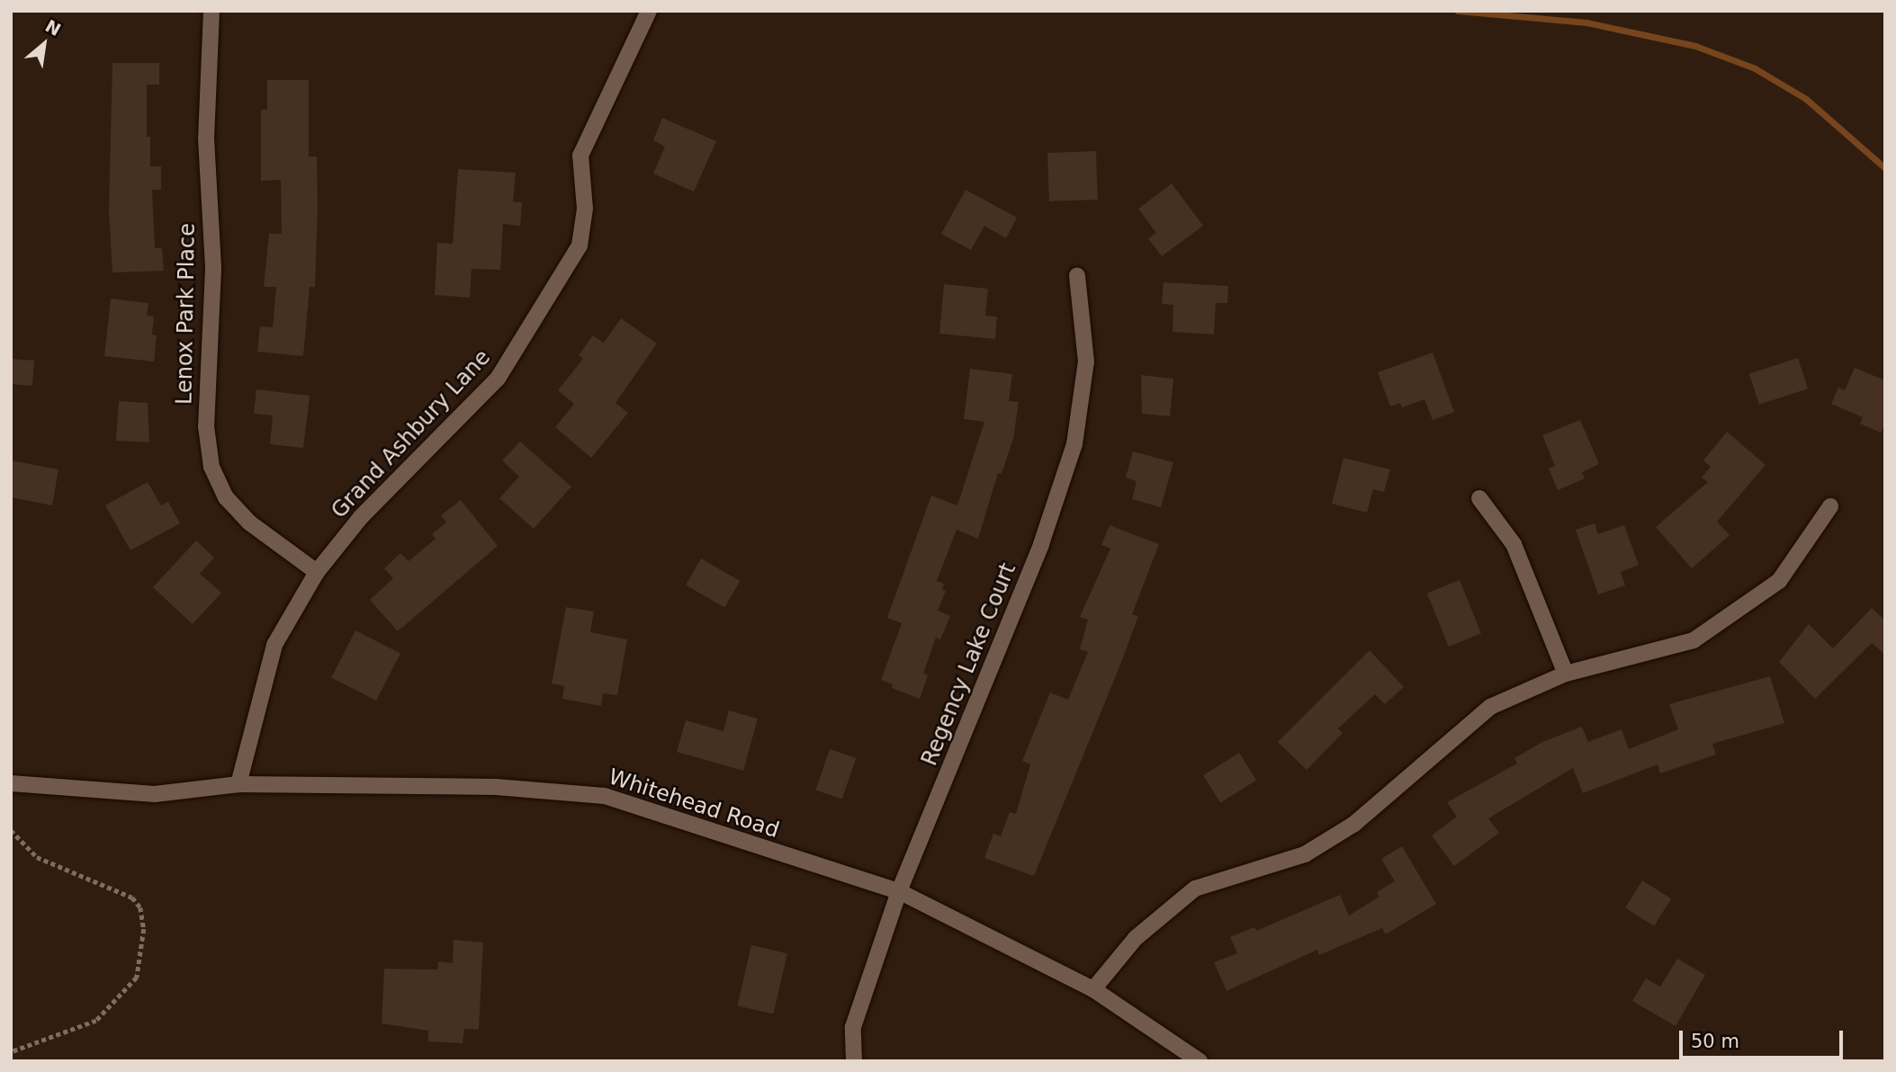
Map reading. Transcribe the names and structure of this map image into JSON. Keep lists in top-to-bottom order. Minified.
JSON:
{"streets":{"street":["Lenox Park Place","Grand Ashbury Lane","Regency Lake Court","Whitehead Road"]},"crossings":[["Lenox Park Place","Grand Ashbury Lane"],["Grand Ashbury Lane","Whitehead Road"],["Regency Lake Court","Whitehead Road"]],"scale_bar":"50 m","north":"top right"}
